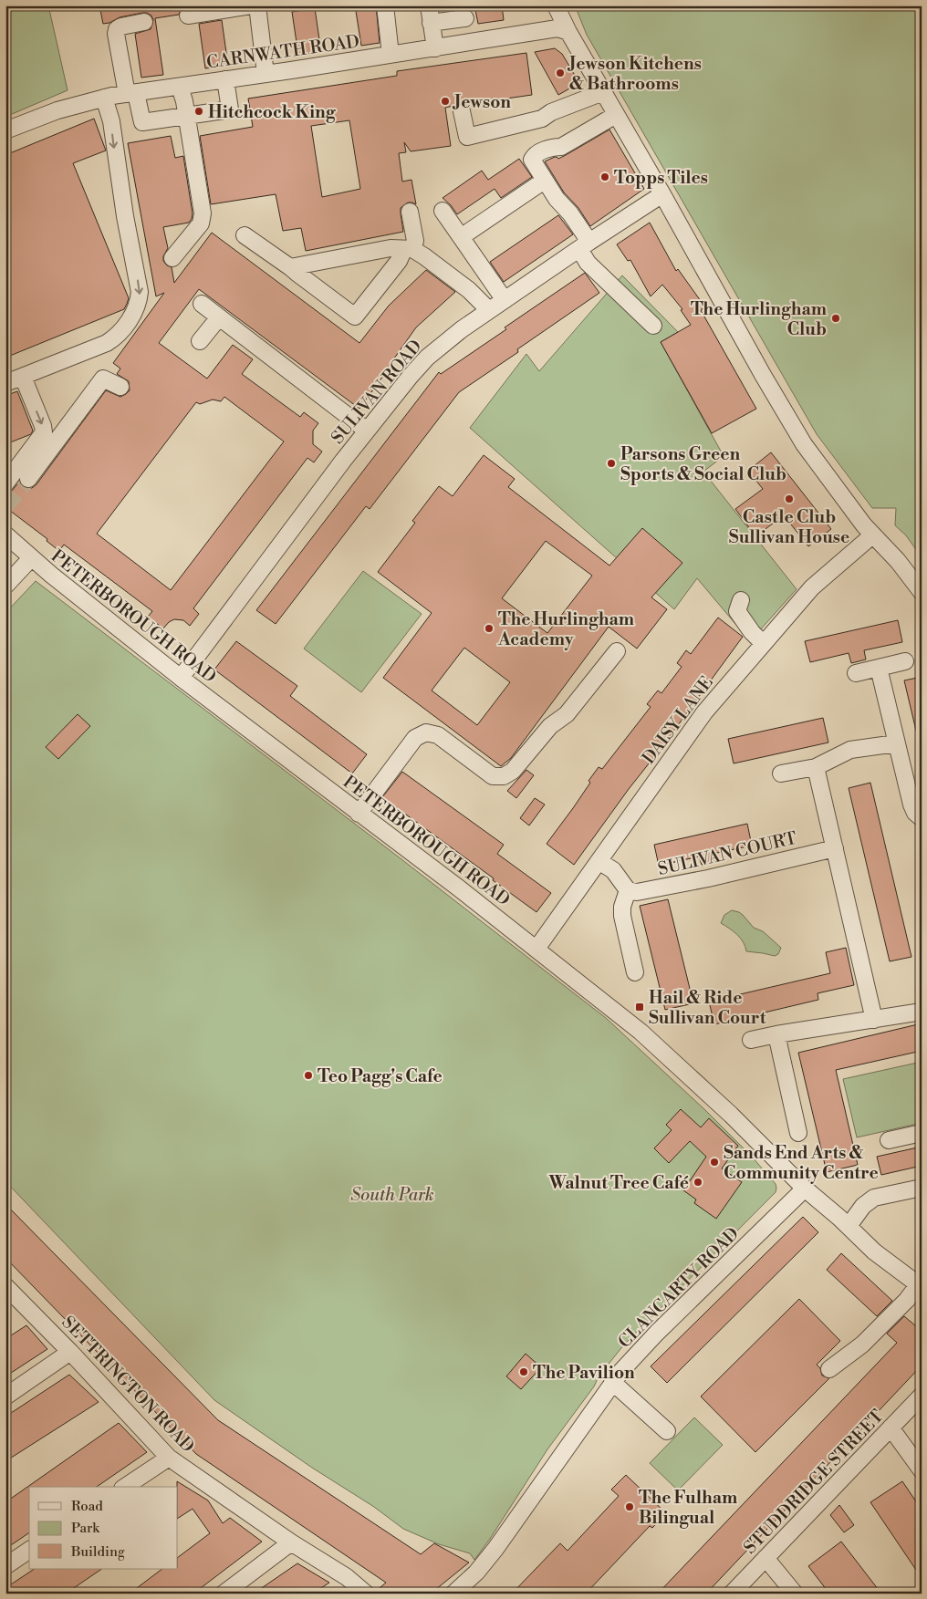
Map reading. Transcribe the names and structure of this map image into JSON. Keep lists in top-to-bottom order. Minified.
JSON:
{"streets":{"street":["CARNWATH ROAD","SULIVAN ROAD","PETERBOROUGH ROAD","DAISY LANE","SULIVAN COURT","CLANCARTY ROAD","SETTRINGTON ROAD","STUDDRIDGE STREET"]},"crossings":[["SULIVAN ROAD","PETERBOROUGH ROAD"],["PETERBOROUGH ROAD","DAISY LANE"],["PETERBOROUGH ROAD","CLANCARTY ROAD"]],"parks":["South Park"],"places":{"other":["Jewson Kitchens & Bathrooms","Jewson","Hitchcock King","Topps Tiles","The Hurlingham Club","Parsons Green Sports & Social Club","Castle Club Sullivan House","The Hurlingham Academy","Teo Pagg's Cafe","Sands End Arts & Community Centre","Walnut Tree Café","The Pavilion","The Fulham Bilingual"],"transit":["Hail & Ride Sullivan Court"]},"legend":["Road","Park","Building"]}
